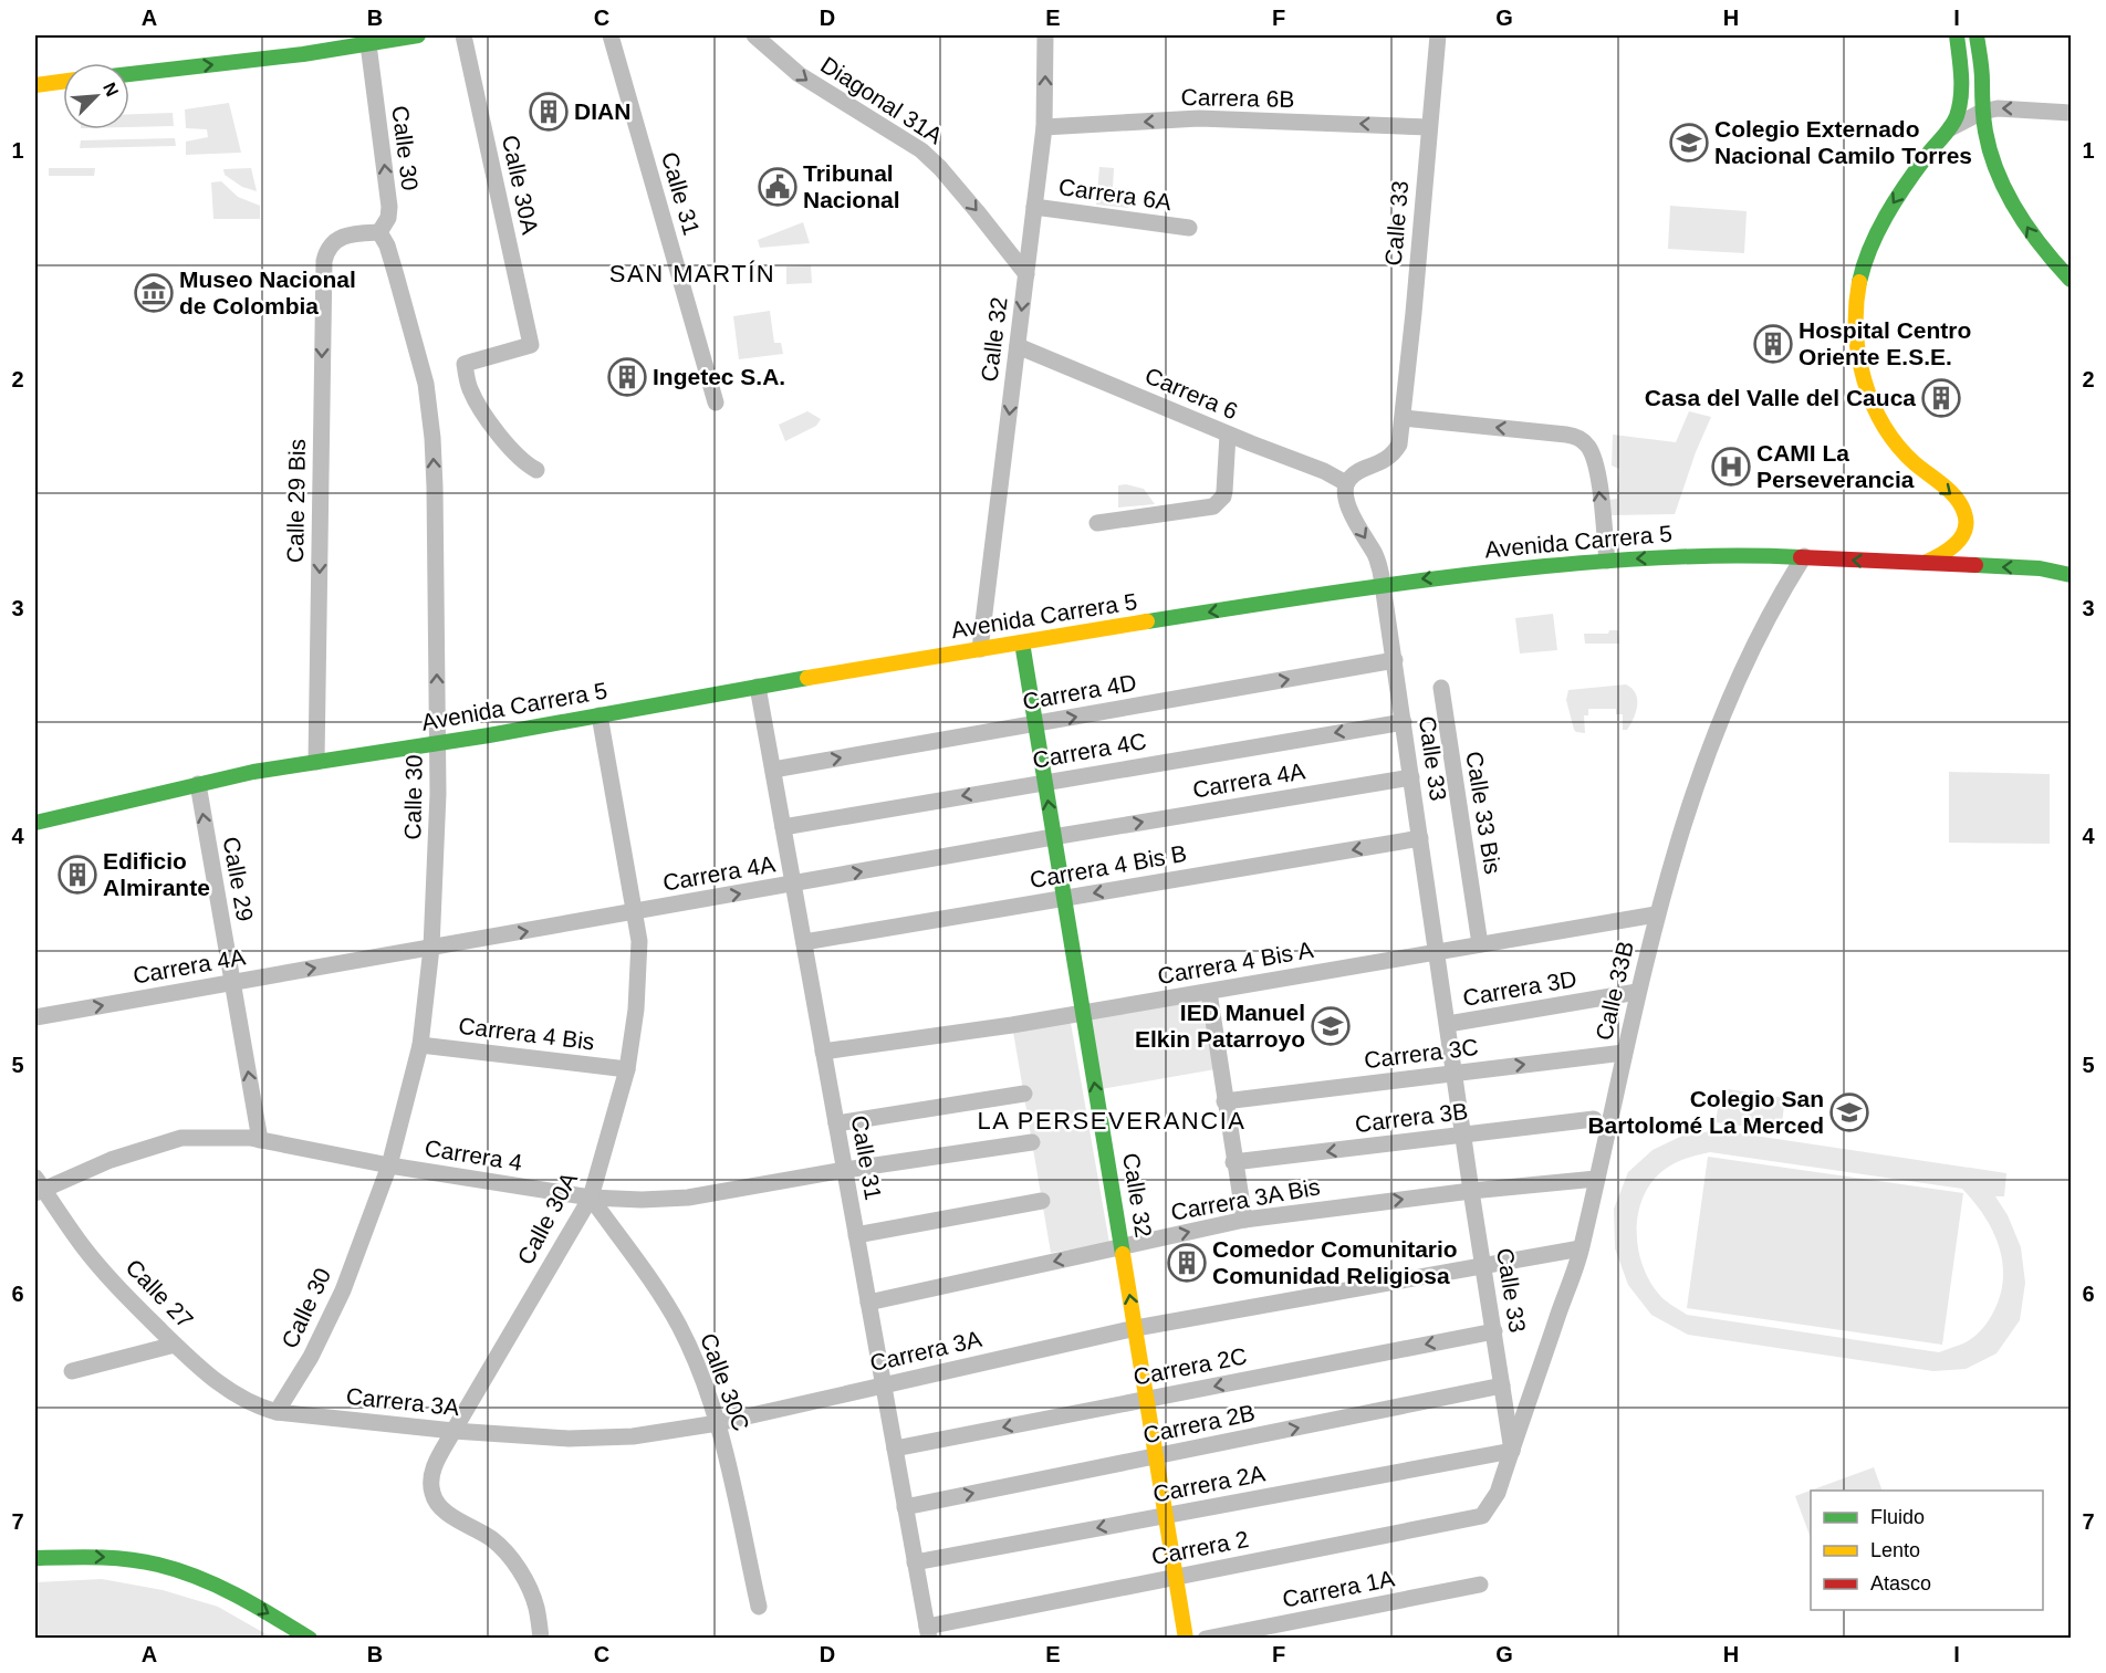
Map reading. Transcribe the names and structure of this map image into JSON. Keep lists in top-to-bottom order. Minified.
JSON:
{"streets":{"main road":["Calle 32","Avenida Carrera 5"],"street":["Carrera 6B","Diagonal 31A","Calle 30","Calle 30A","Calle 31","Carrera 6A","Calle 33","Carrera 6","Calle 29 Bis","Carrera 4D","Carrera 4C","Carrera 4A","Calle 33 Bis","Carrera 4 Bis B","Calle 29","Carrera 4 Bis A","Carrera 3D","Calle 33B","Carrera 4 Bis","Carrera 3C","Carrera 3B","Carrera 4","Carrera 3A Bis","Calle 27","Carrera 3A","Carrera 2C","Calle 30C","Carrera 2B","Carrera 2A","Carrera 2","Carrera 1A"]},"crossings":[["Carrera 6B","Calle 33"],["Carrera 6B","Calle 32"],["Diagonal 31A","Calle 32"],["Calle 30","Calle 29 Bis"],["Calle 30","Avenida Carrera 5"],["Calle 30","Carrera 4A"],["Calle 30","Carrera 4 Bis"],["Calle 30","Carrera 4"],["Calle 30","Calle 27"],["Calle 30","Carrera 3A"],["Calle 30A","Avenida Carrera 5"],["Calle 30A","Carrera 4A"],["Calle 30A","Carrera 4 Bis"],["Calle 30A","Carrera 4"],["Calle 30A","Carrera 3A"],["Calle 30A","Calle 30C"],["Calle 31","Avenida Carrera 5"],["Calle 31","Carrera 4D"],["Calle 31","Carrera 4C"],["Calle 31","Carrera 4A"],["Calle 31","Carrera 4 Bis B"],["Calle 31","Carrera 4 Bis A"],["Calle 31","Carrera 4"],["Calle 31","Carrera 3A Bis"],["Calle 31","Carrera 3A"],["Calle 31","Carrera 2C"],["Calle 31","Carrera 2B"],["Calle 31","Carrera 2A"],["Calle 31","Carrera 2"],["Carrera 6A","Calle 32"],["Calle 33","Carrera 6"],["Calle 33","Avenida Carrera 5"],["Calle 33","Carrera 4D"],["Calle 33","Carrera 4C"],["Calle 33","Carrera 4A"],["Calle 33","Carrera 4 Bis B"],["Calle 33","Carrera 4 Bis A"],["Calle 33","Carrera 3D"],["Calle 33","Calle 33B"],["Calle 33","Carrera 3C"],["Calle 33","Carrera 3B"],["Calle 33","Carrera 3A Bis"],["Calle 33","Carrera 3A"],["Calle 33","Carrera 2C"],["Calle 33","Carrera 2B"],["Calle 33","Carrera 2A"],["Calle 33","Carrera 2"],["Calle 32","Carrera 6"],["Calle 32","Avenida Carrera 5"],["Calle 32","Carrera 4D"],["Calle 32","Carrera 4C"],["Calle 32","Carrera 4A"],["Calle 32","Carrera 4 Bis B"],["Calle 32","Carrera 4 Bis A"],["Calle 32","Carrera 3A Bis"],["Calle 32","Carrera 3A"],["Calle 32","Carrera 2C"],["Calle 32","Carrera 2B"],["Calle 32","Carrera 2A"],["Calle 32","Carrera 2"],["Calle 29 Bis","Avenida Carrera 5"],["Avenida Carrera 5","Calle 29"],["Avenida Carrera 5","Calle 33B"],["Carrera 4A","Calle 29"],["Calle 33 Bis","Carrera 4 Bis A"],["Calle 29","Carrera 4"],["Carrera 4 Bis A","Calle 33B"],["Carrera 3D","Calle 33B"],["Calle 33B","Carrera 3C"],["Calle 33B","Carrera 3A Bis"],["Calle 33B","Carrera 3A"],["Calle 33B","Carrera 2A"],["Carrera 4","Calle 27"],["Carrera 4","Calle 30C"],["Calle 27","Carrera 3A"],["Carrera 3A","Calle 30C"]],"one_way":["Carrera 6B","Diagonal 31A","Calle 30","Calle 29 Bis","Avenida Carrera 5","Carrera 4D","Carrera 4C","Carrera 4A","Carrera 4 Bis B","Calle 29","Carrera 3C","Carrera 3B","Carrera 2C","Carrera 2B","Carrera 2A"],"districts":["SAN MARTÍN","LA PERSEVERANCIA"],"places":{"building":["DIAN","Hospital Centro Oriente E.S.E.","Ingetec S.A.","Casa del Valle del Cauca","Edificio Almirante","Comedor Comunitario Comunidad Religiosa"],"school or university":["Colegio Externado Nacional Camilo Torres","IED Manuel Elkin Patarroyo","Colegio San Bartolomé La Merced"],"public building":["Tribunal Nacional"],"museum":["Museo Nacional de Colombia"],"hospital":["CAMI La Perseverancia"]},"legend":["Fluido","Lento","Atasco"],"north":"top right","grid":{"columns":["A","B","C","D","E","F","G","H","I"],"rows":["1","2","3","4","5","6","7"]}}
